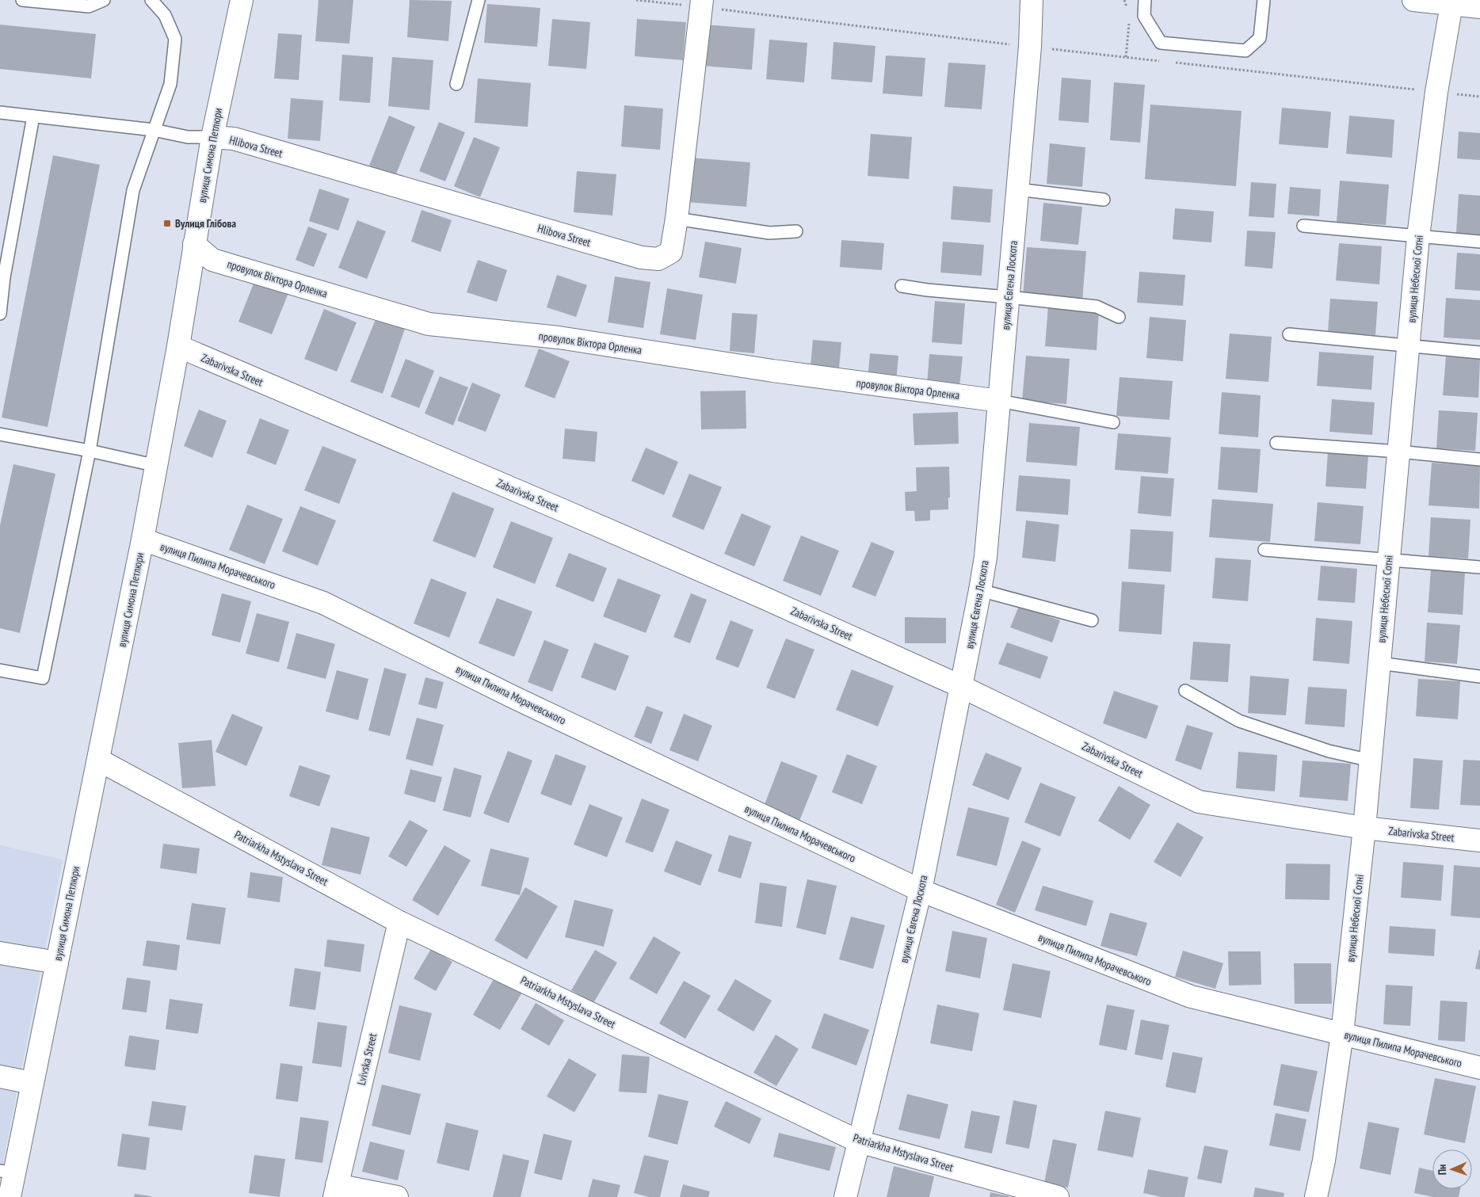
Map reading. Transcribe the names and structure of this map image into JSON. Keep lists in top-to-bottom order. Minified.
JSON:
{"streets":{"street":["Hlibova Street","вулиця Симона Петлюри","провулок Віктора Орленка","вулиця Небесної Сотні","вулиця Євгена Лоскота","Zabarivska Street","вулиця Пилипа Морачевського","Patriarkha Mstyslava Street","Lvivska Street"]},"crossings":[["Hlibova Street","вулиця Симона Петлюри"],["вулиця Симона Петлюри","провулок Віктора Орленка"],["вулиця Симона Петлюри","Zabarivska Street"],["вулиця Симона Петлюри","вулиця Пилипа Морачевського"],["вулиця Симона Петлюри","Patriarkha Mstyslava Street"],["провулок Віктора Орленка","вулиця Євгена Лоскота"],["вулиця Небесної Сотні","Zabarivska Street"],["вулиця Небесної Сотні","вулиця Пилипа Морачевського"],["вулиця Євгена Лоскота","Zabarivska Street"],["вулиця Євгена Лоскота","вулиця Пилипа Морачевського"],["вулиця Євгена Лоскота","Patriarkha Mstyslava Street"],["Patriarkha Mstyslava Street","Lvivska Street"]],"places":{"transit":["Вулиця Глібова"]},"north":"left"}
